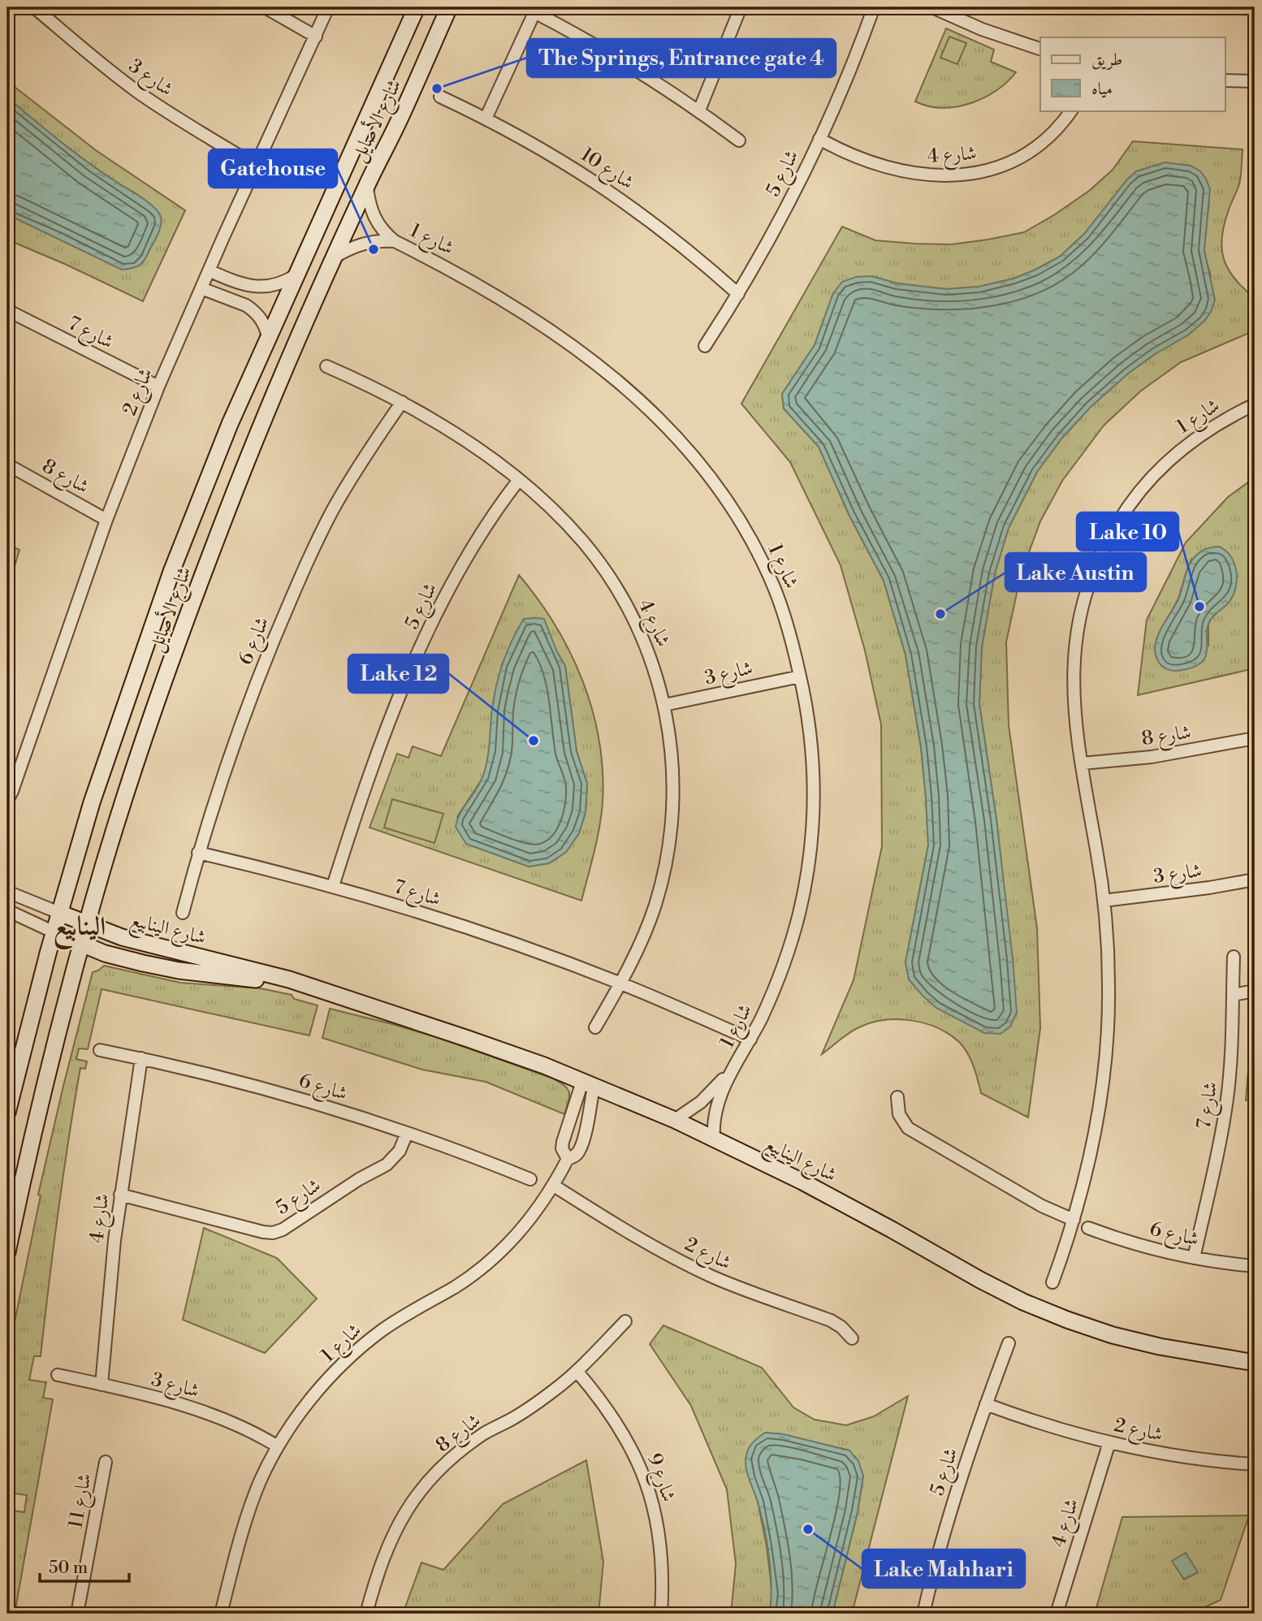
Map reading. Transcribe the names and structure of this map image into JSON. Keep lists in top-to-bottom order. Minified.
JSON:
{"streets":{"main road":["شارع الأصايل","شارع الينابيع"],"street":["شارع 3","شارع 4","شارع 10","شارع 5","شارع 1","شارع 7","شارع 2","شارع 8","شارع 6","شارع 9","شارع 11"]},"crossings":[["شارع 3","شارع 4"],["شارع 3","شارع 1"],["شارع 3","شارع 2"],["شارع الأصايل","شارع 1"],["شارع الأصايل","شارع الينابيع"],["شارع 4","شارع 5"],["شارع 4","شارع 7"],["شارع 4","شارع 2"],["شارع 4","شارع 6"],["شارع 10","شارع 5"],["شارع 5","شارع 7"],["شارع 5","شارع 2"],["شارع 5","شارع 6"],["شارع 1","شارع 2"],["شارع 1","شارع 8"],["شارع 1","شارع الينابيع"],["شارع 7","شارع 2"],["شارع 7","شارع 6"],["شارع 2","شارع 8"],["شارع 8","شارع 9"]],"districts":["الينابيع"],"places":["The Springs, Entrance gate 4","Gatehouse","Lake 10","Lake Austin","Lake 12","Lake Mahhari"],"legend":["طريق","مياه"],"scale_bar":"50 m"}
